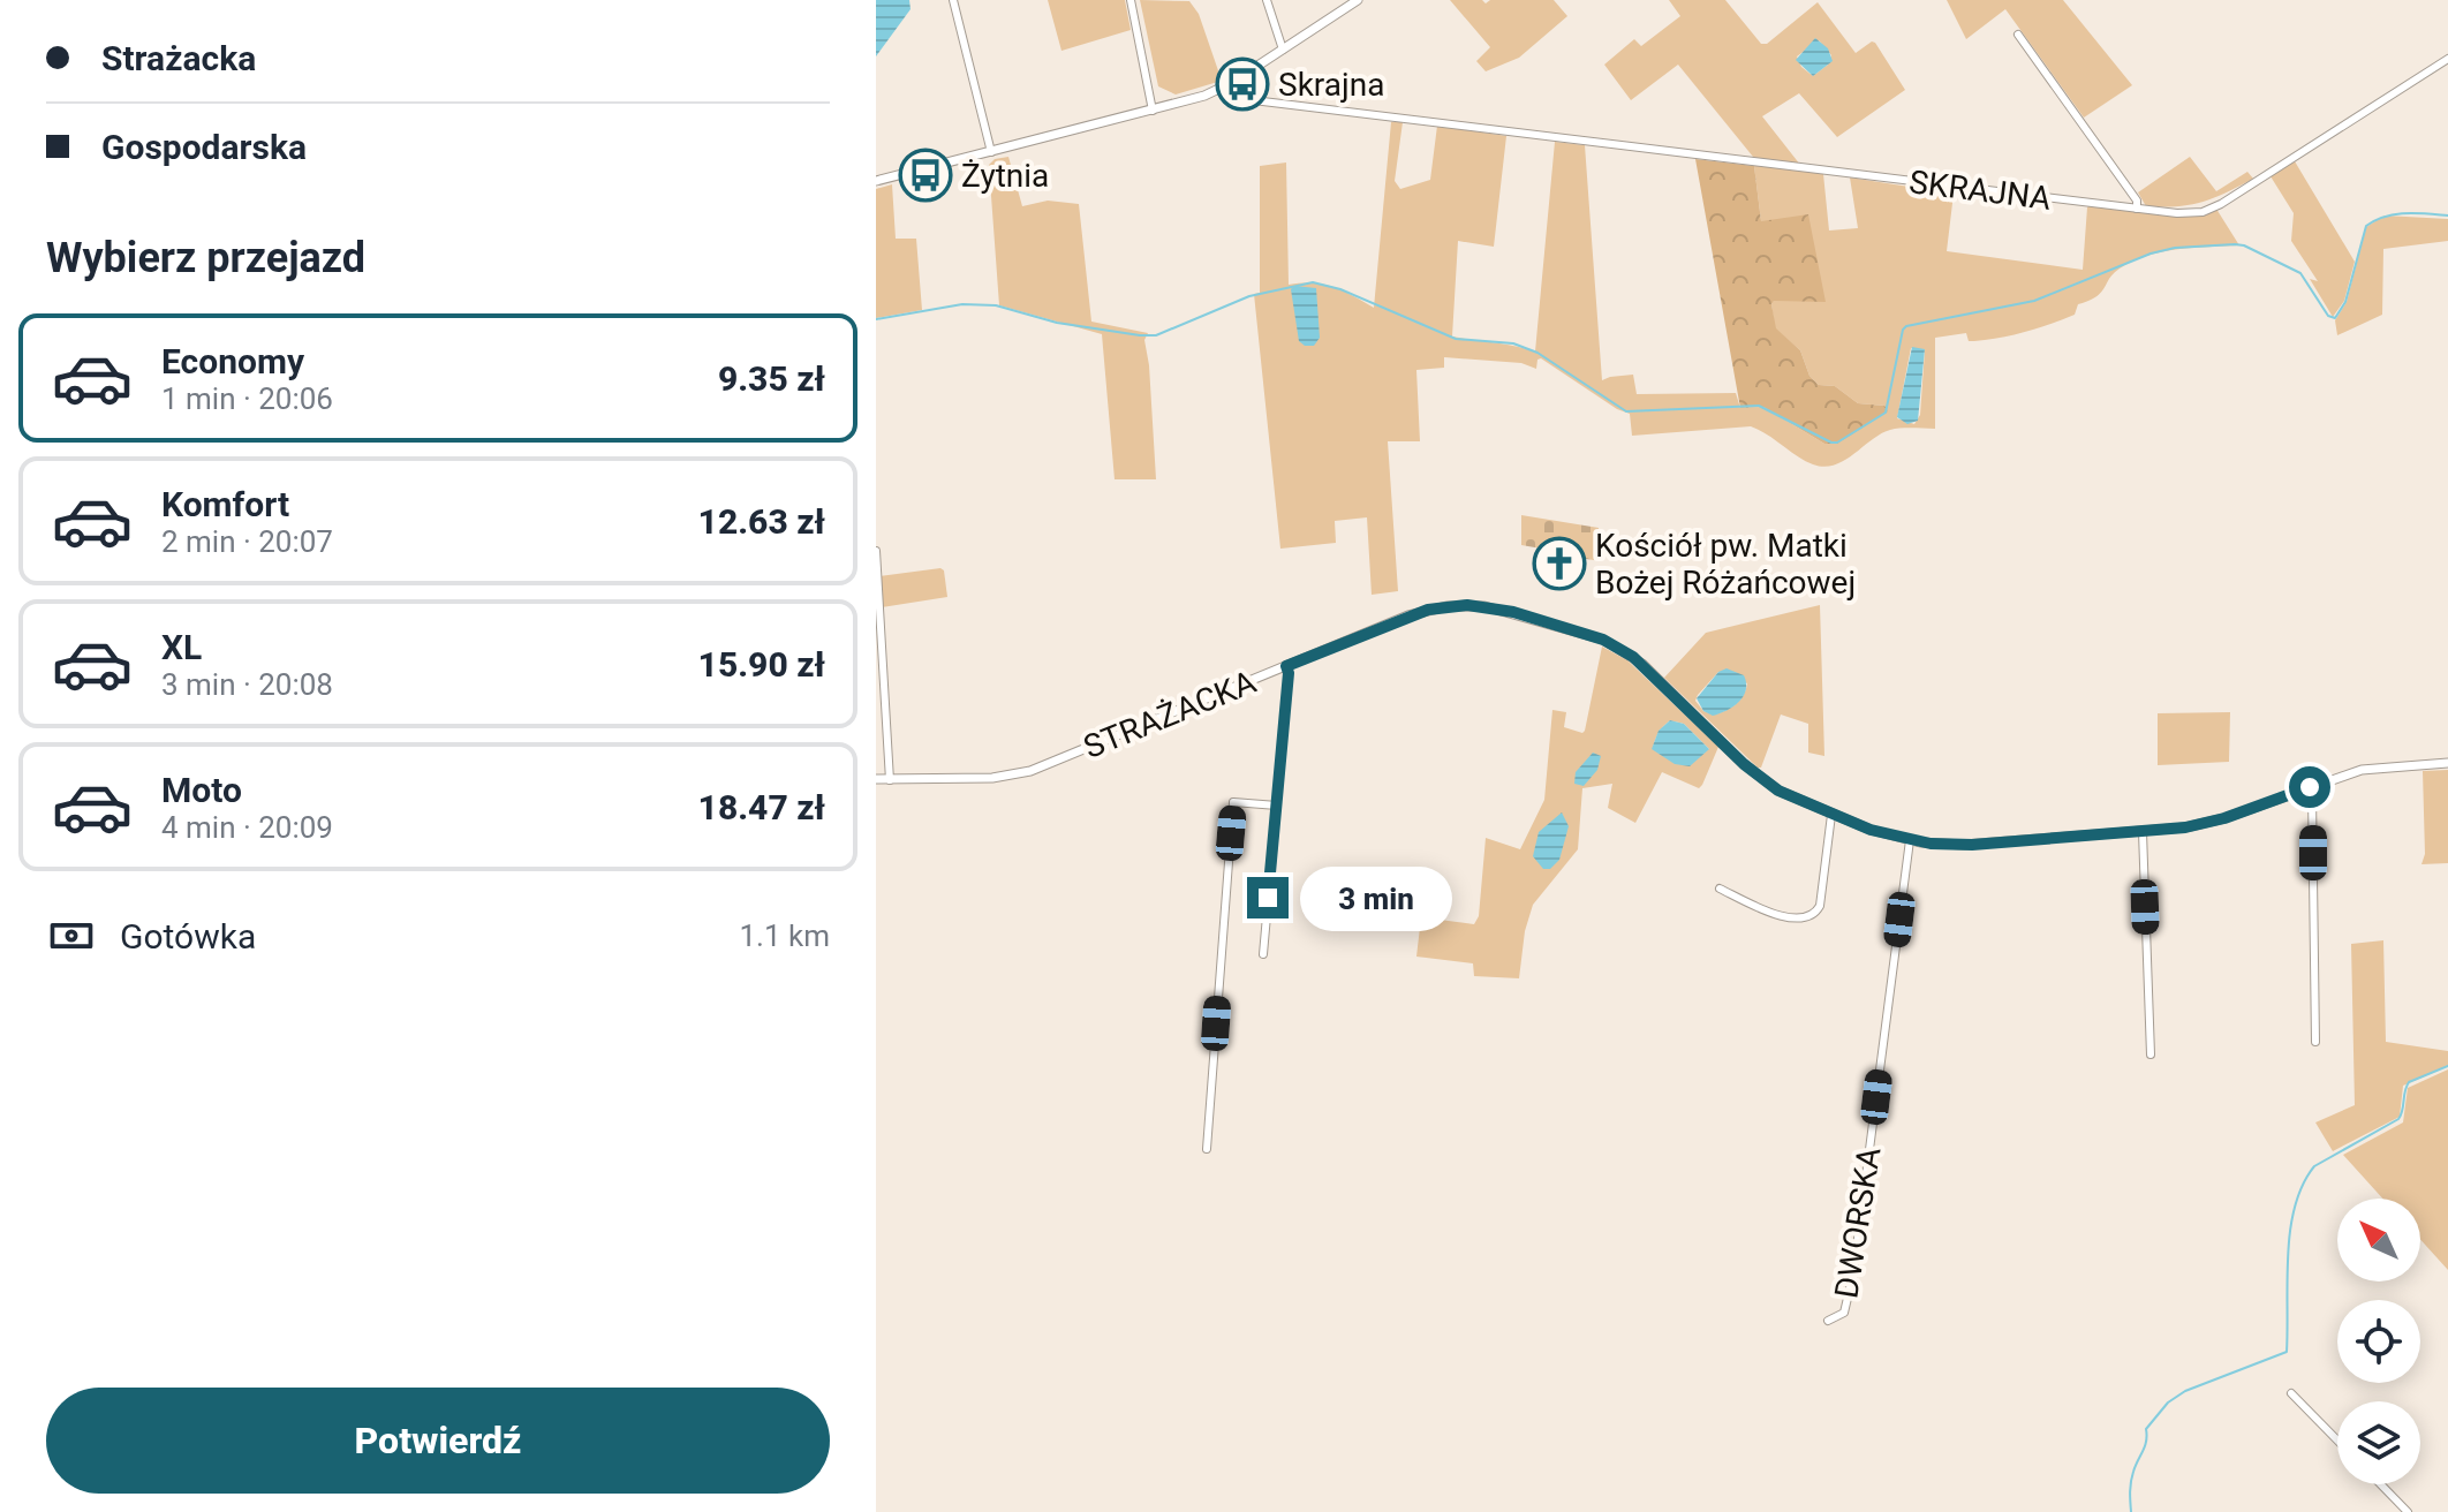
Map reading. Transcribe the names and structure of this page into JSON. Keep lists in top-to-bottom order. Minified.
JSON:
{"streets":{"street":["SKRAJNA","STRAŻACKA","DWORSKA"]},"crossings":[["STRAŻACKA","DWORSKA"]],"places":{"bus stop":["Skrajna","Żytnia"],"church":["Kościół pw. Matki Bożej Różańcowej"]},"north":"top left","page":{"banner":["Strażacka","Gospodarska"],"heading":"Wybierz przejazd","list":[{"name":"Economy","note":"1 min · 20:06","value":"9.35 zł"},{"name":"Komfort","note":"2 min · 20:07","value":"12.63 zł"},{"name":"XL","note":"3 min · 20:08","value":"15.90 zł"},{"name":"Moto","note":"4 min · 20:09","value":"18.47 zł"}],"bubble":"3 min","pay":["Gotówka","1.1 km"],"buttons":"Potwierdź"}}
